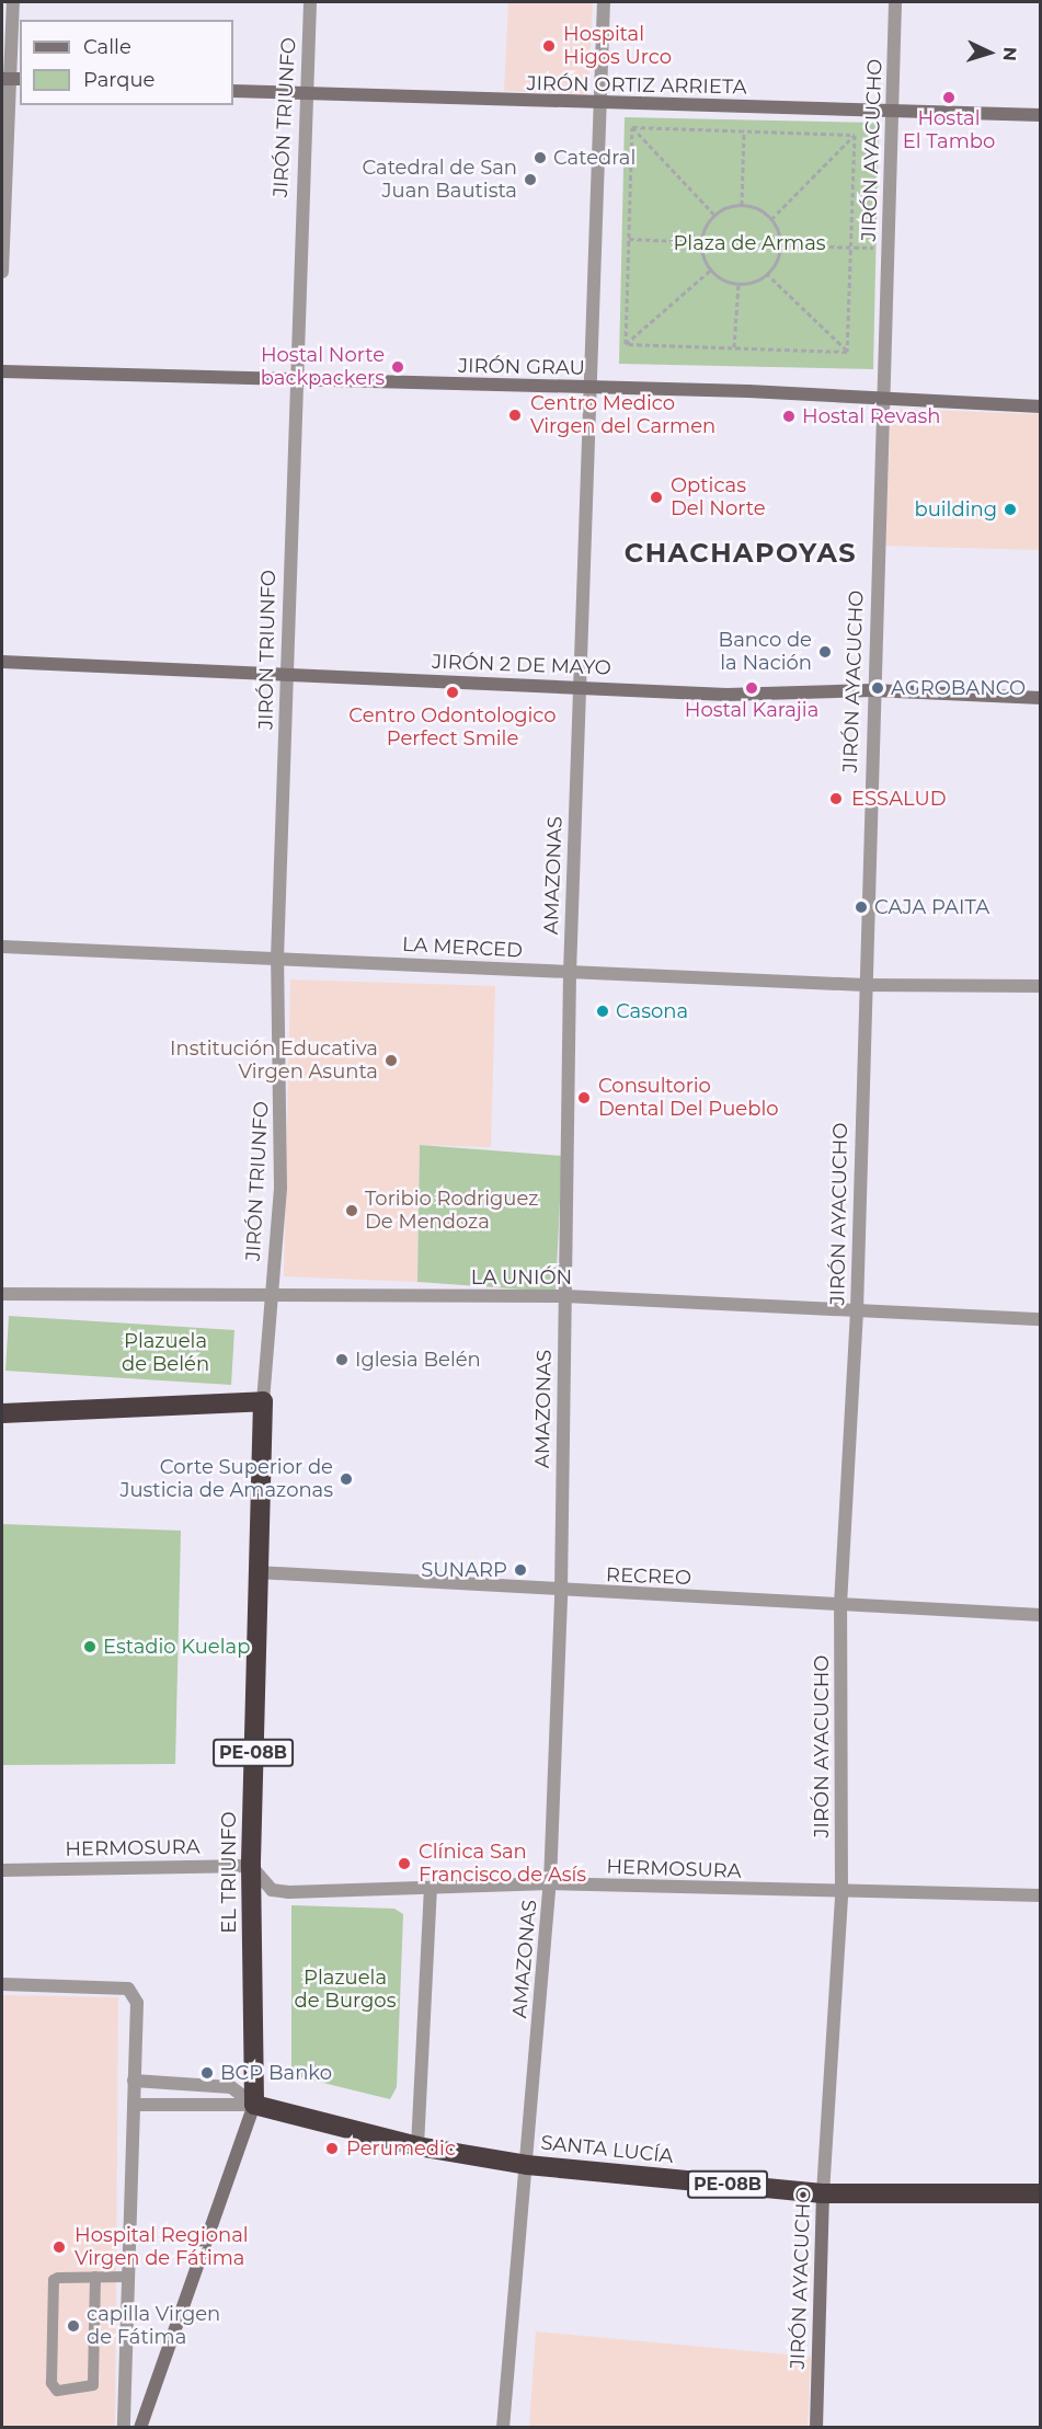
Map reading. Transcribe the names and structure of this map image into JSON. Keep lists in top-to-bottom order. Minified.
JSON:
{"streets":{"highway":["PE-08B","EL TRIUNFO","SANTA LUCÍA"],"main road":["JIRÓN ORTIZ ARRIETA","JIRÓN AYACUCHO","JIRÓN GRAU","JIRÓN 2 DE MAYO"],"street":["JIRÓN TRIUNFO","AMAZONAS","LA MERCED","LA UNIÓN","RECREO","HERMOSURA"]},"crossings":[["JIRÓN ORTIZ ARRIETA","JIRÓN TRIUNFO"],["JIRÓN ORTIZ ARRIETA","JIRÓN AYACUCHO"],["JIRÓN ORTIZ ARRIETA","AMAZONAS"],["JIRÓN TRIUNFO","JIRÓN GRAU"],["JIRÓN TRIUNFO","JIRÓN 2 DE MAYO"],["JIRÓN TRIUNFO","LA MERCED"],["JIRÓN TRIUNFO","LA UNIÓN"],["JIRÓN TRIUNFO","EL TRIUNFO"],["JIRÓN AYACUCHO","JIRÓN GRAU"],["JIRÓN AYACUCHO","JIRÓN 2 DE MAYO"],["JIRÓN AYACUCHO","LA MERCED"],["JIRÓN AYACUCHO","LA UNIÓN"],["JIRÓN AYACUCHO","RECREO"],["JIRÓN AYACUCHO","HERMOSURA"],["JIRÓN AYACUCHO","SANTA LUCÍA"],["JIRÓN GRAU","AMAZONAS"],["JIRÓN 2 DE MAYO","AMAZONAS"],["AMAZONAS","LA MERCED"],["AMAZONAS","LA UNIÓN"],["AMAZONAS","RECREO"],["AMAZONAS","HERMOSURA"],["AMAZONAS","SANTA LUCÍA"],["LA UNIÓN","EL TRIUNFO"],["RECREO","EL TRIUNFO"],["HERMOSURA","EL TRIUNFO"],["EL TRIUNFO","SANTA LUCÍA"]],"districts":["CHACHAPOYAS"],"parks":["Plaza de Armas","Plazuela de Belén","Plazuela de Burgos"],"places":["Hospital Higos Urco","Hostal El Tambo","Catedral","Catedral de San Juan Bautista","Hostal Norte backpackers","Centro Medico Virgen del Carmen","Hostal Revash","Opticas Del Norte","building","Banco de la Nación","Hostal Karajia","AGROBANCO","Centro Odontologico Perfect Smile","ESSALUD","CAJA PAITA","Casona","Institución Educativa Virgen Asunta","Consultorio Dental Del Pueblo","Toribio Rodriguez De Mendoza","Iglesia Belén","Corte Superior de Justicia de Amazonas","SUNARP","Estadio Kuelap","Clínica San Francisco de Asís","BCP Banko","Perumedic","Hospital Regional Virgen de Fátima","capilla Virgen de Fátima"],"legend":["Calle","Parque"],"north":"right"}
